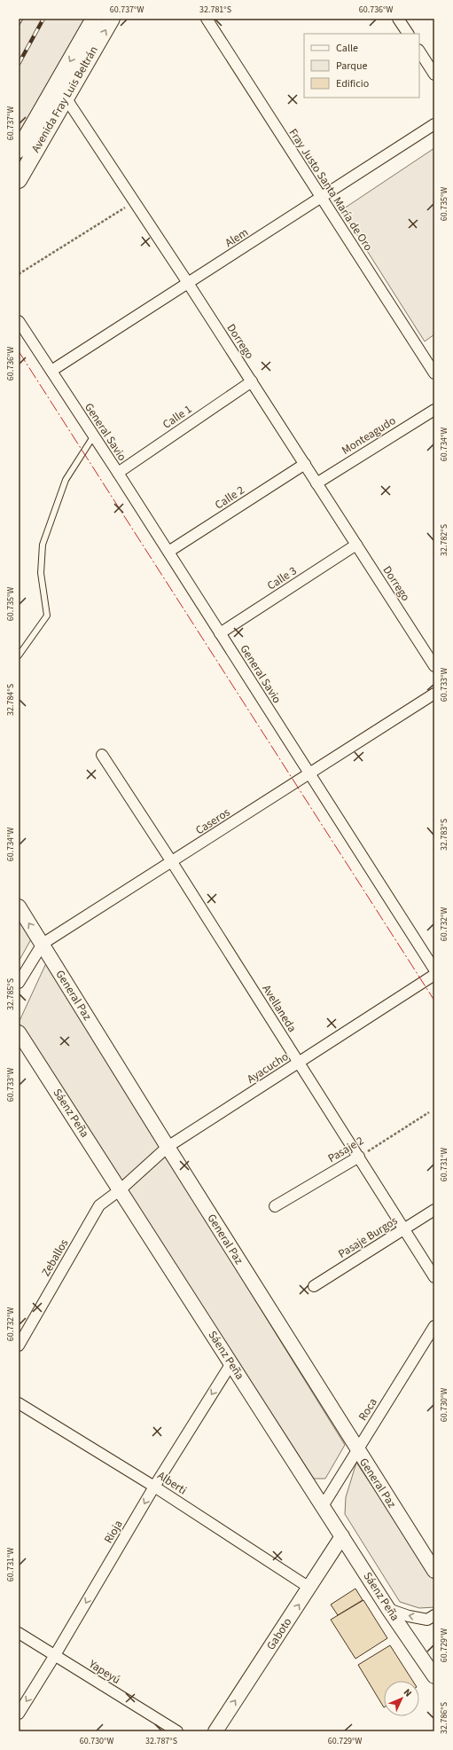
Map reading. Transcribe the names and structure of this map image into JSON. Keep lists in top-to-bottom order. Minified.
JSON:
{"streets":{"main road":["Avenida Fray Luis Beltrán"],"street":["Fray Justo Santa María de Oro","Alem","Dorrego","Calle 1","General Savio","Monteagudo","Calle 2","Calle 3","Caseros","General Paz","Avellaneda","Ayacucho","Sáenz Peña","Pasaje 2","Pasaje Burgos","Zeballos","Roca","Alberti","Rioja","Gaboto","Yapeyú"]},"crossings":[["Avenida Fray Luis Beltrán","Dorrego"],["Fray Justo Santa María de Oro","Alem"],["Alem","Dorrego"],["Alem","General Savio"],["Dorrego","Calle 1"],["Dorrego","Monteagudo"],["Dorrego","Calle 2"],["Dorrego","Calle 3"],["Calle 1","General Savio"],["General Savio","Calle 2"],["General Savio","Calle 3"],["General Savio","Caseros"],["Caseros","General Paz"],["Caseros","Avellaneda"],["General Paz","Ayacucho"],["General Paz","Roca"],["Avellaneda","Ayacucho"],["Avellaneda","Pasaje 2"],["Avellaneda","Pasaje Burgos"],["Ayacucho","Sáenz Peña"],["Ayacucho","Zeballos"],["Sáenz Peña","Zeballos"],["Sáenz Peña","Roca"],["Sáenz Peña","Rioja"],["Sáenz Peña","Gaboto"],["Alberti","Rioja"],["Alberti","Gaboto"],["Rioja","Yapeyú"]],"one_way":["Rioja","Gaboto"],"legend":["Calle","Parque","Edificio"],"north":"top right","coordinates":["60.737°W","32.781°S","60.736°W","60.735°W","60.734°W","32.782°S","60.733°W","32.784°S","32.783°S","60.732°W","32.785°S","60.731°W","60.730°W","60.729°W","32.786°S","32.787°S"]}
